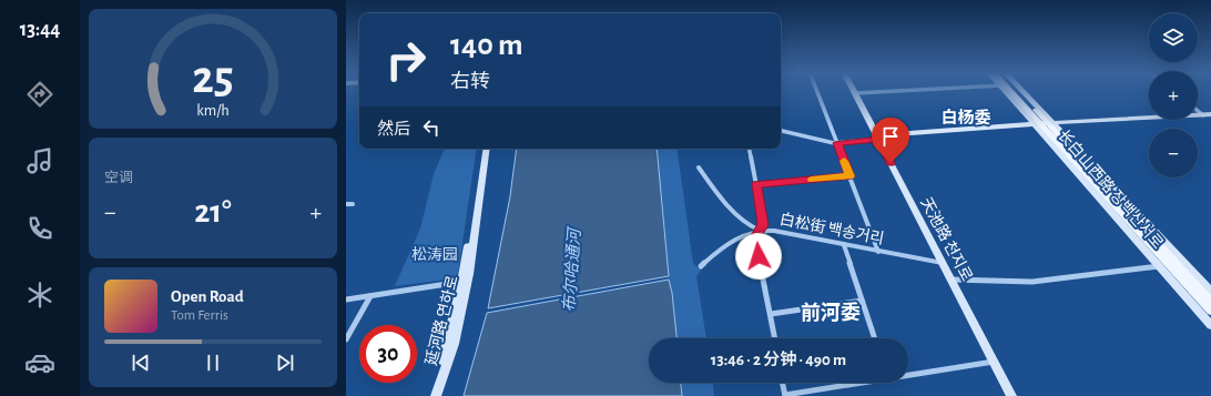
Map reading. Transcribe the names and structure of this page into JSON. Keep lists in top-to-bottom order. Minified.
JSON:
{"streets":{"main road":["长白山西路 장백산서로"],"street":["白松街 백송거리","天池路 천지로","延河路 연하로"]},"crossings":[["白松街 백송거리","天池路 천지로"]],"districts":["白杨委","前河委"],"water":["布尔哈通河"],"parks":["松涛园"],"page":{"tabs":"13:44","map_buttons":["+","−"],"turn":["140 m","右转"],"then":"然后","tile":"空调","heat":["−","21°","+"],"song":["Open Road","Tom Ferris"],"limit":"30","trip":"13:46 · 2 分钟 · 490 m","gauge":["25","km/h"]}}
